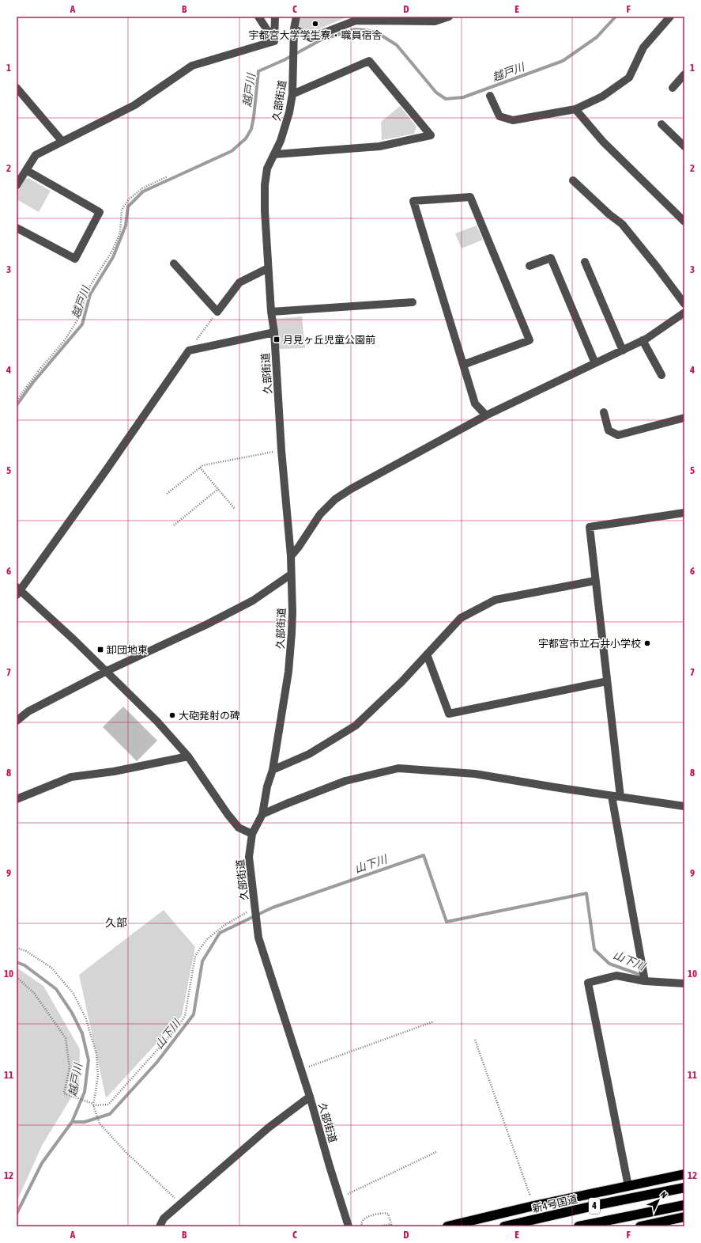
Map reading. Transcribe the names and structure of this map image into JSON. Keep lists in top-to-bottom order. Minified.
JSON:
{"streets":{"highway":["新4号国道","4"],"street":["久部街道"]},"districts":["久部"],"water":["越戸川","山下川"],"places":{"other":["宇都宮大学学生寮・職員宿舎","宇都宮市立石井小学校","大砲発射の碑"],"transit":["月見ヶ丘児童公園前","卸団地東"]},"north":"top right","grid":{"columns":["A","B","C","D","E","F"],"rows":["1","2","3","4","5","6","7","8","9","10","11","12"]}}
